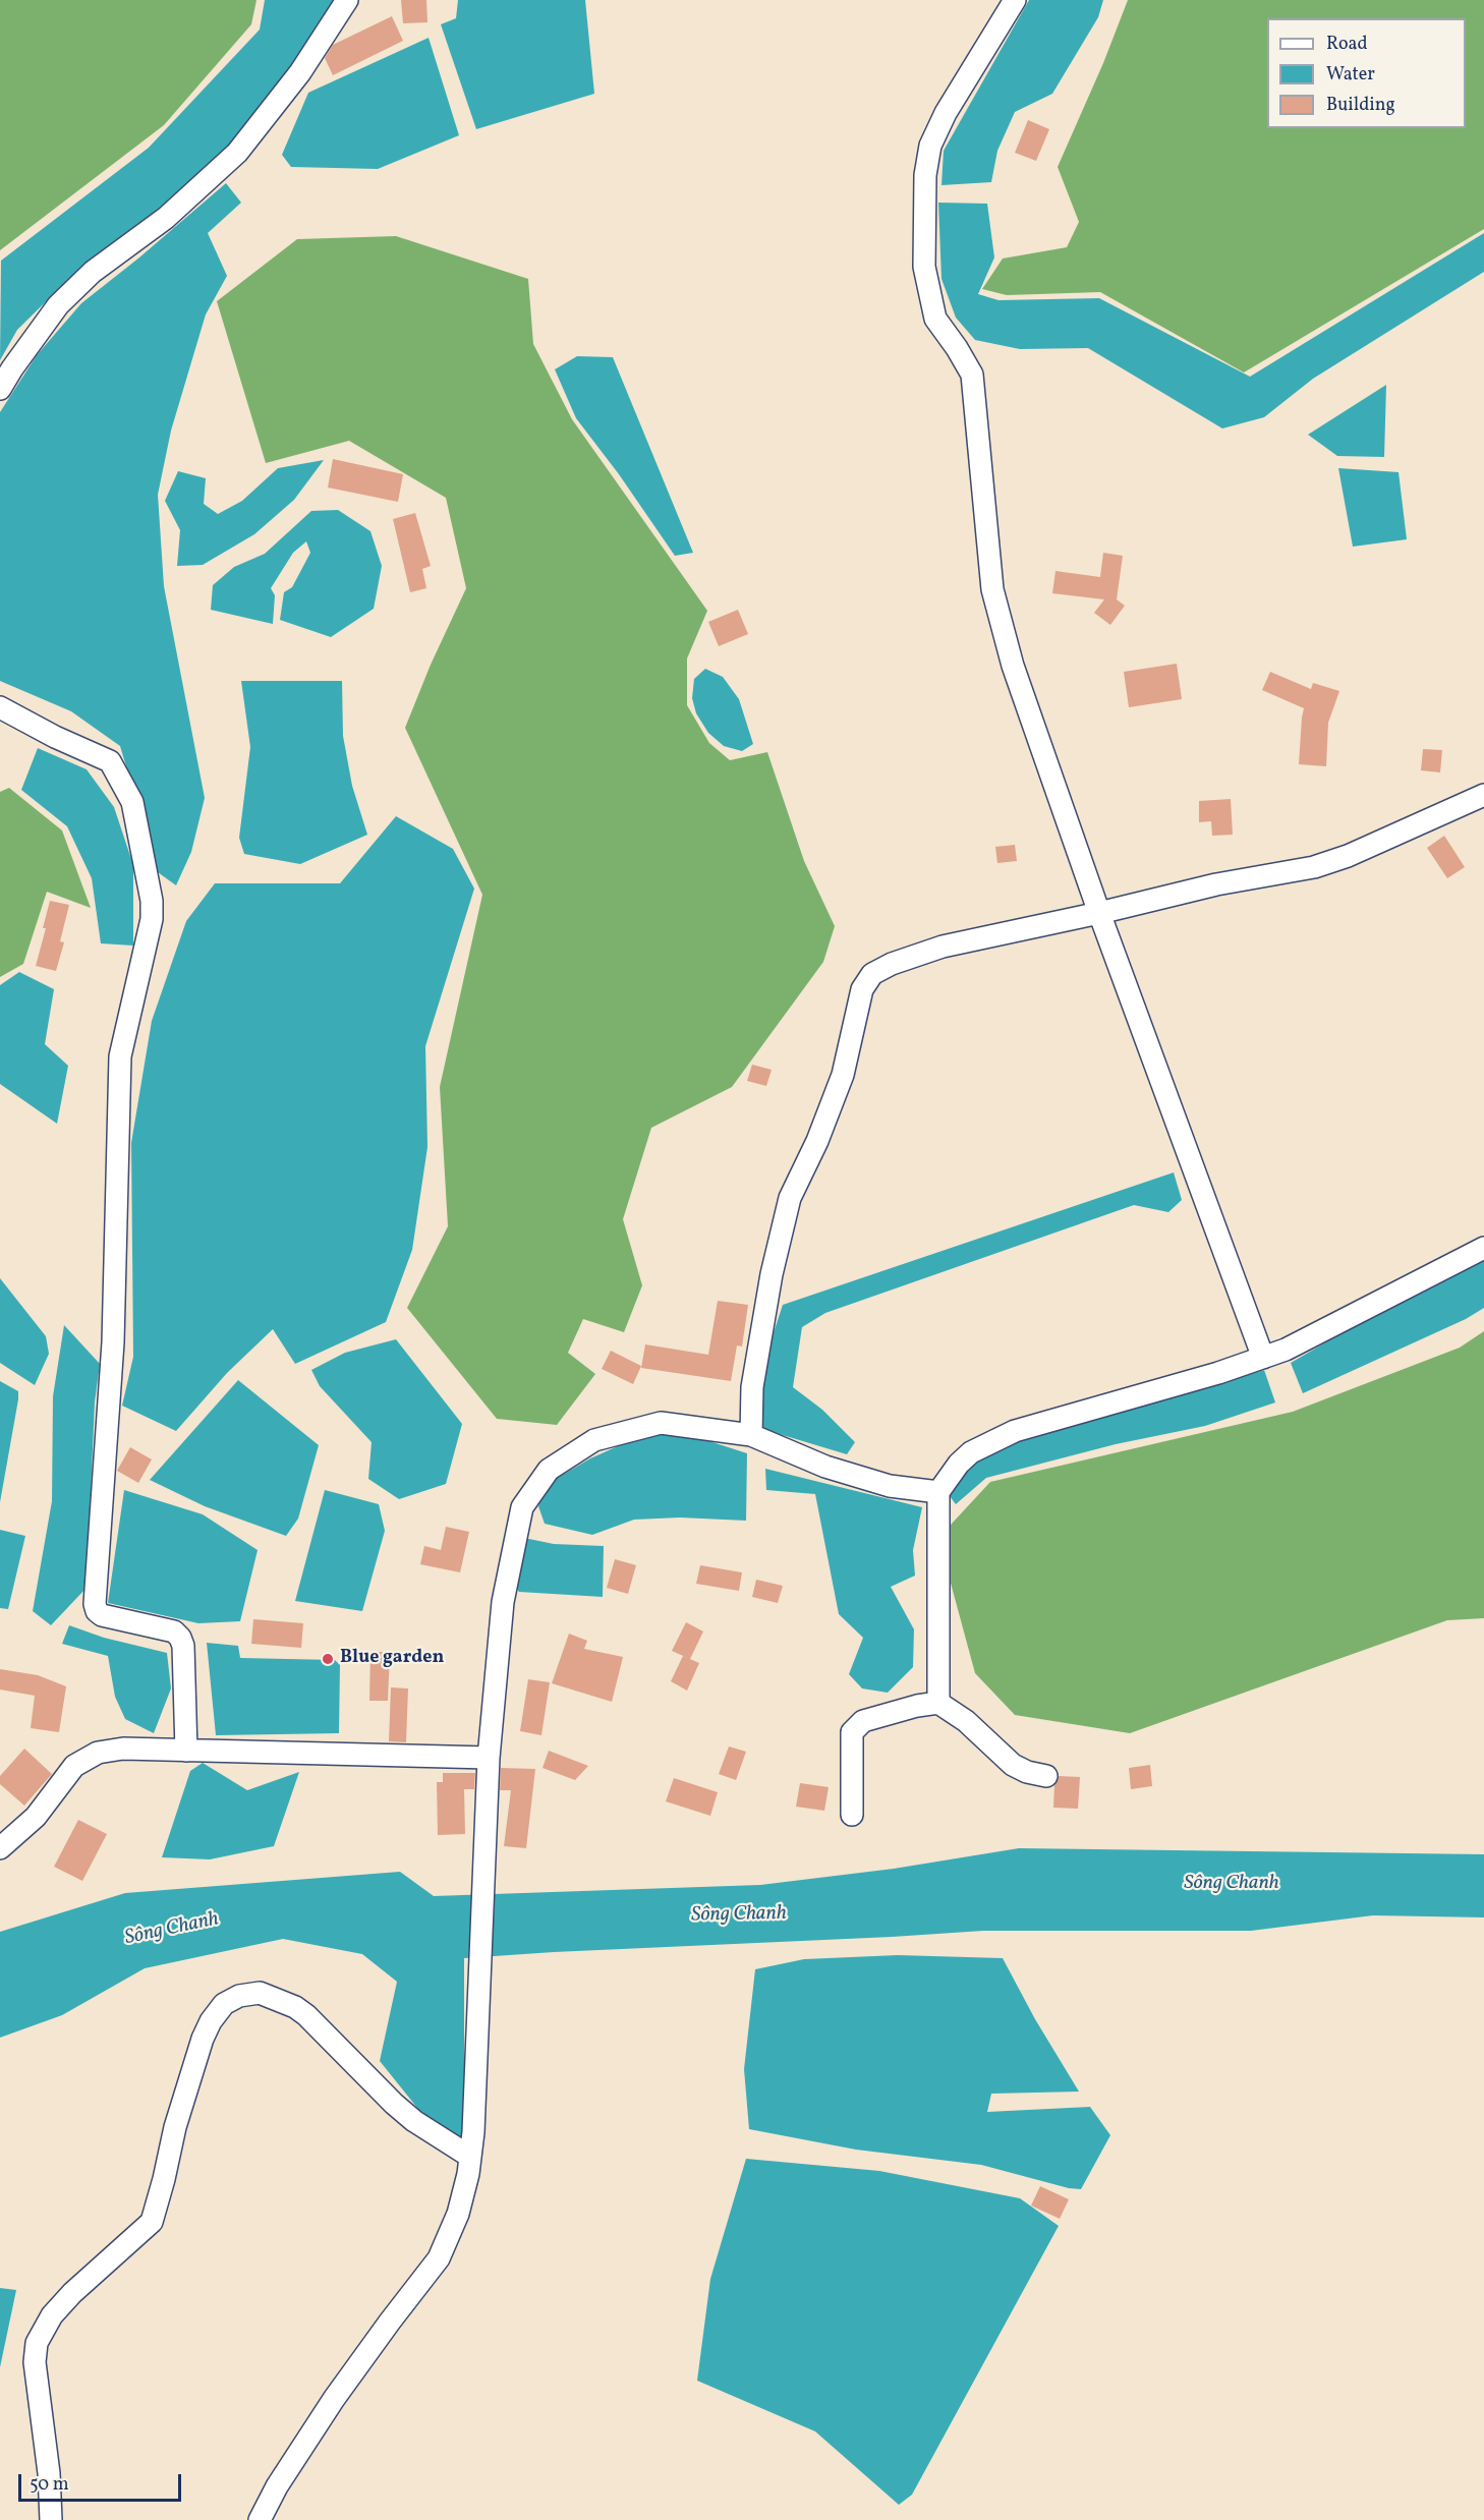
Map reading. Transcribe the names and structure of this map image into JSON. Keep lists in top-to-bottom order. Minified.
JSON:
{"water":["Sông Chanh"],"places":["Blue garden"],"legend":["Road","Water","Building"],"scale_bar":"50 m"}
